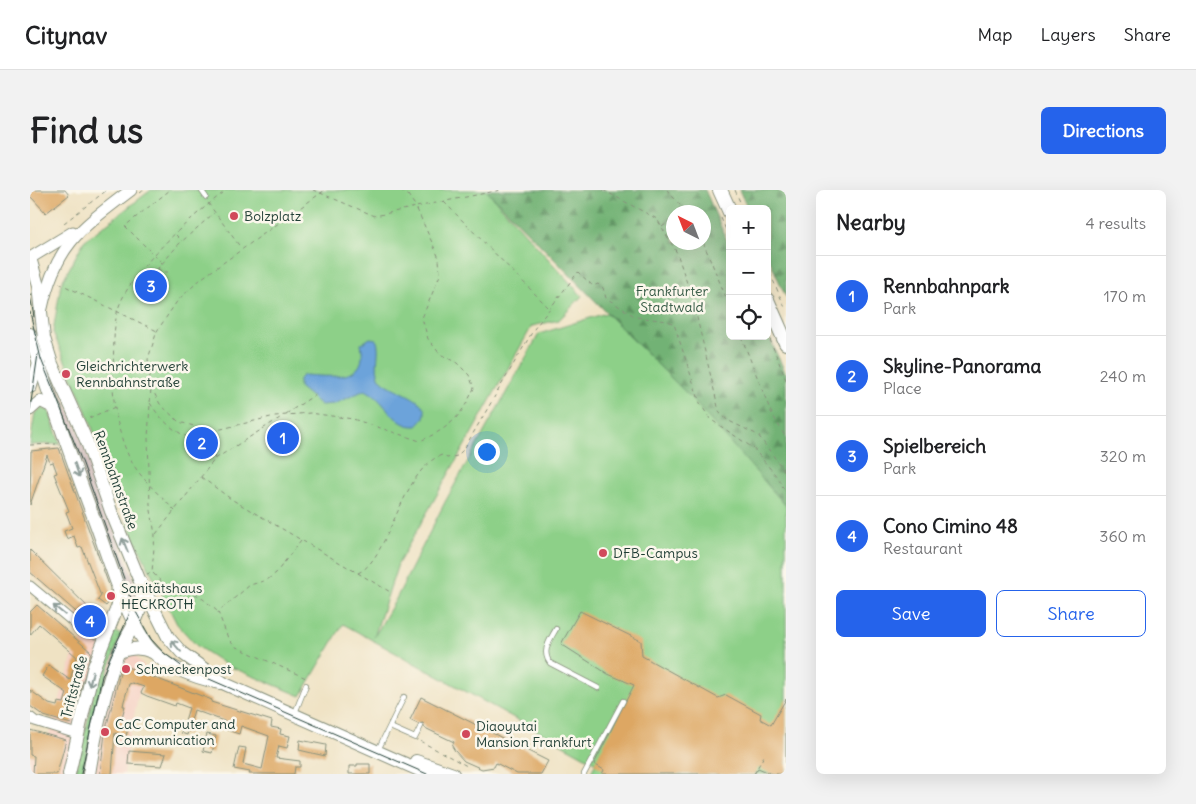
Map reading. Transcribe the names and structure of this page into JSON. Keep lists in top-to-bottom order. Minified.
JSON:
{"streets":{"main road":["Rennbahnstraße","Triftstraße"]},"crossings":[["Rennbahnstraße","Triftstraße"]],"parks":["Frankfurter Stadtwald"],"places":["Bolzplatz","Gleichrichterwerk Rennbahnstraße","DFB-Campus","Sanitätshaus HECKROTH","Schneckenpost","CaC Computer and Communication","Diaoyutai Mansion Frankfurt"],"north":"top left","page":{"header":"Citynav","nav":["Map","Layers","Share"],"buttons":["Directions",["Save","Share"]],"title":"Find us","heading":["Nearby","4 results"],"map_buttons":["+","−"],"list":[{"mark":"1","name":"Rennbahnpark","note":"Park","value":"170 m"},{"mark":"2","name":"Skyline-Panorama","note":"Place","value":"240 m"},{"mark":"3","name":"Spielbereich","note":"Park","value":"320 m"},{"mark":"4","name":"Cono Cimino 48","note":"Restaurant","value":"360 m"}],"pins":["3","1","2","4"]}}
